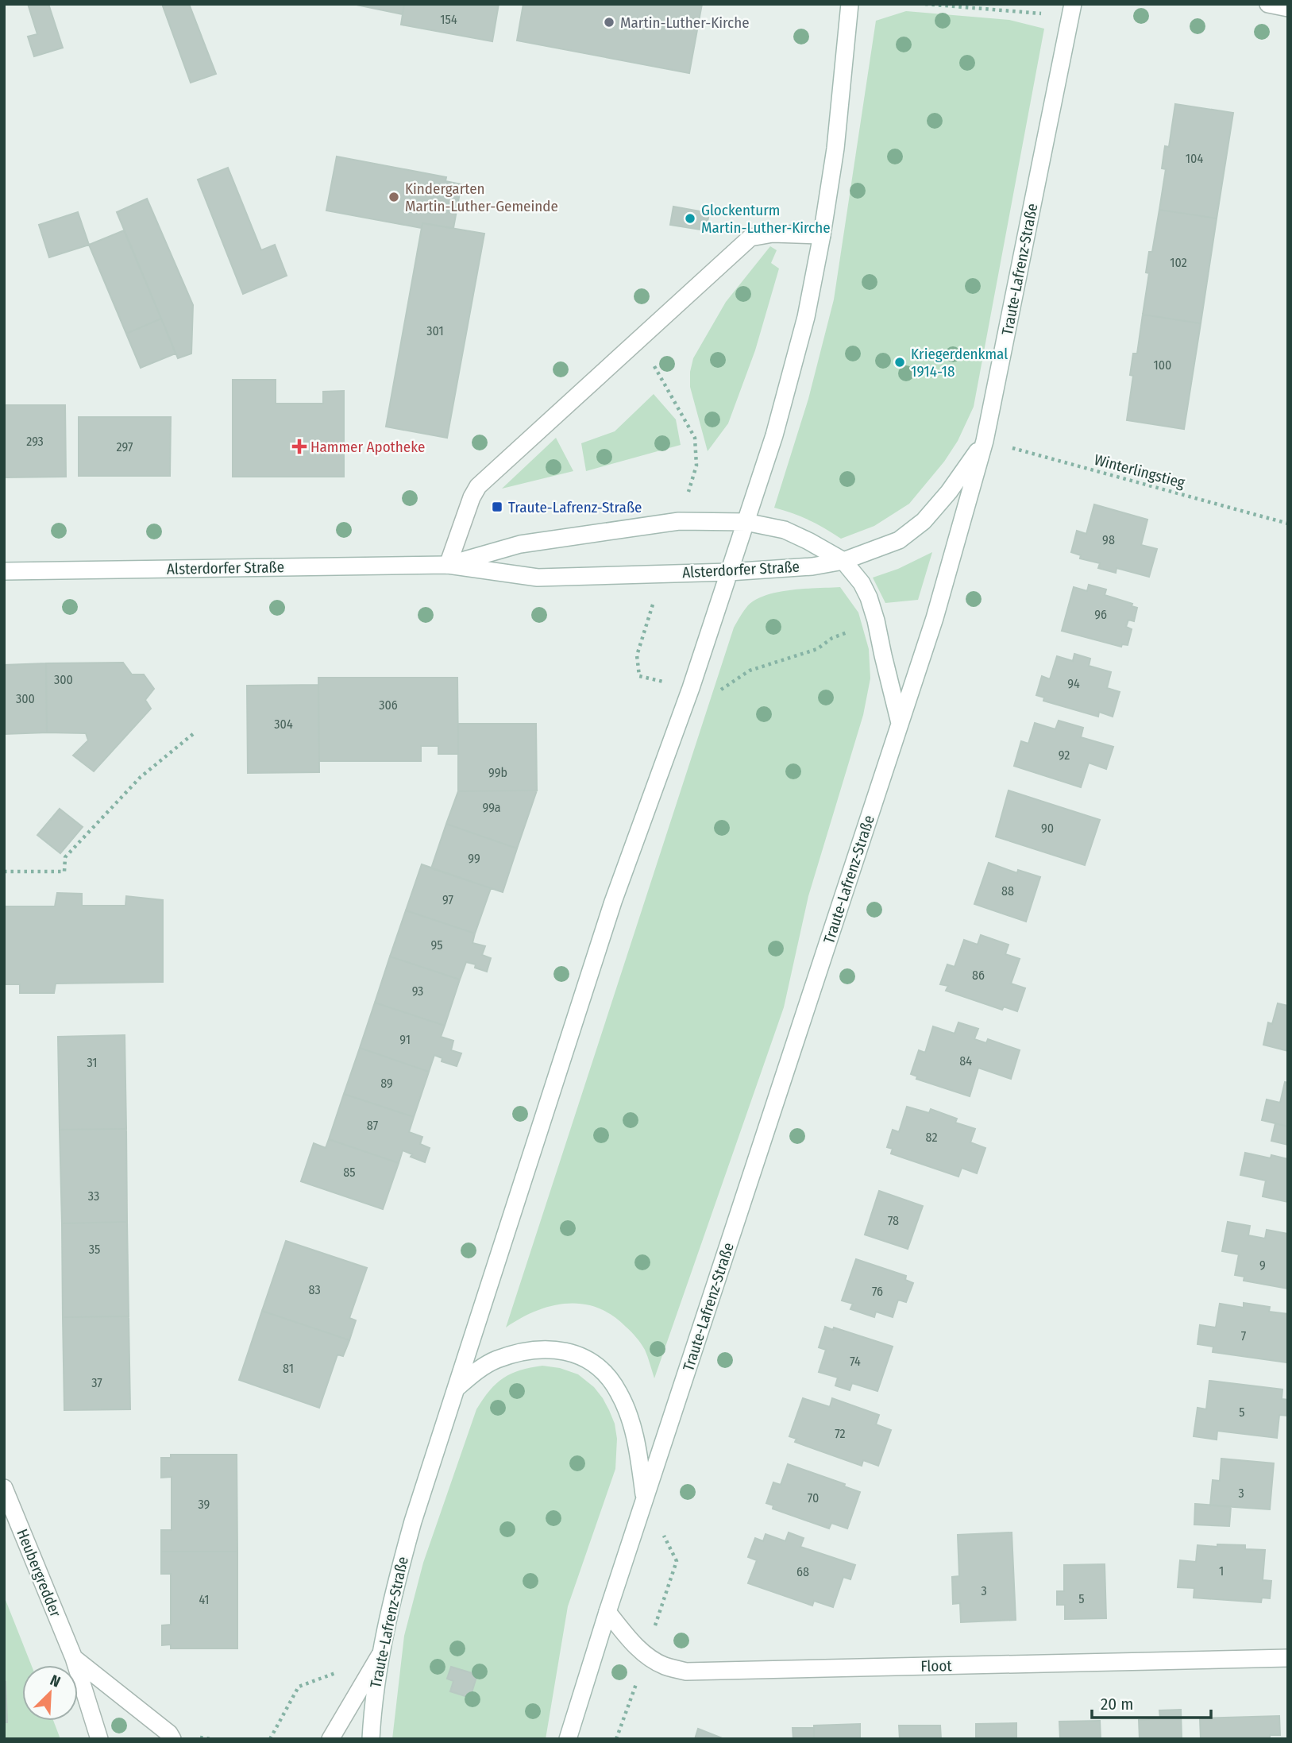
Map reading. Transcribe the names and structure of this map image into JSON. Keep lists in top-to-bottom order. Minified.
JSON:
{"streets":{"main road":["Traute-Lafrenz-Straße","Alsterdorfer Straße","Heubergredder","Floot"],"path":["Winterlingstieg"]},"crossings":[["Traute-Lafrenz-Straße","Winterlingstieg"],["Traute-Lafrenz-Straße","Alsterdorfer Straße"],["Traute-Lafrenz-Straße","Floot"],["Winterlingstieg","Alsterdorfer Straße"]],"places":{"other":["Martin-Luther-Kirche","Kindergarten Martin-Luther-Gemeinde","Glockenturm Martin-Luther-Kirche","Kriegerdenkmal 1914-18"],"health":["Hammer Apotheke"],"transit":["Traute-Lafrenz-Straße"]},"house_numbers":["154","104","102","301","100","293","297","98","96","300","94","300","306","304","92","99b","99a","90","99","88","97","95","86","93","91","84","31","89","87","82","85","33","78","35","9","83","76","7","74","81","37","5","72","3","70","39","1","68","3","5","41"],"scale_bar":"20 m","north":"top right"}
